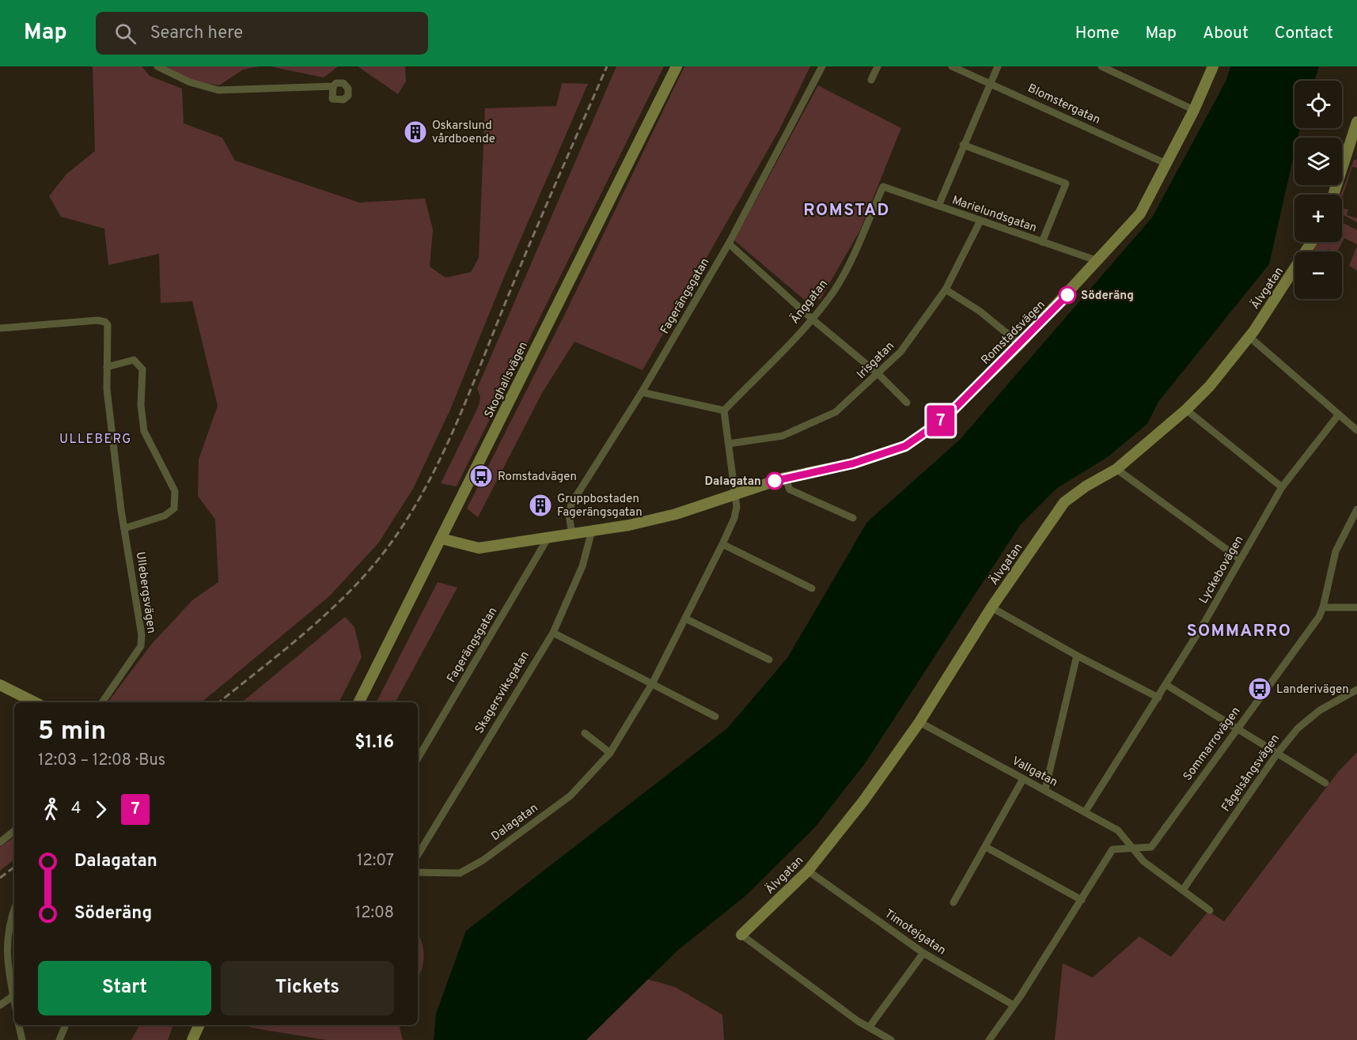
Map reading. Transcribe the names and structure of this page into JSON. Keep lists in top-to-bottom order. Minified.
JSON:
{"streets":{"street":["Blomstergatan","Marielundsgatan","Älvgatan","Fagerängsgatan","Änggatan","Romstadsvägen","Irisgatan","Skoghallsvägen","Lyckebovägen","Ullebergsvägen","Skagersviksgatan","Sommarrovägen","Vallgatan","Fågelsångsvägen","Dalagatan","Timotejgatan"]},"crossings":[["Blomstergatan","Romstadsvägen"],["Marielundsgatan","Änggatan"],["Marielundsgatan","Romstadsvägen"],["Marielundsgatan","Irisgatan"],["Älvgatan","Vallgatan"],["Älvgatan","Timotejgatan"],["Fagerängsgatan","Romstadsvägen"],["Änggatan","Dalagatan"],["Romstadsvägen","Skoghallsvägen"],["Romstadsvägen","Skagersviksgatan"],["Romstadsvägen","Dalagatan"],["Irisgatan","Dalagatan"],["Lyckebovägen","Vallgatan"],["Sommarrovägen","Vallgatan"],["Sommarrovägen","Timotejgatan"],["Vallgatan","Fågelsångsvägen"]],"districts":["ROMSTAD","ULLEBERG","SOMMARRO"],"places":{"building":["Oskarslund vårdboende","Gruppbostaden Fagerängsgatan"],"other":["Söderäng","Dalagatan"],"bus stop":["Romstadvägen","Landerivägen"]},"lines":["bus line 7"],"page":{"header":"Map","search":"Search here","nav":["Home","Map","About","Contact"],"on_map":"7","map_buttons":["+","−"],"heading":["5 min","12:03 – 12:08 · Bus","$1.16"],"legs":["4","7"],"list":[{"name":"Dalagatan","value":"12:07"},{"name":"Söderäng","value":"12:08"}],"buttons":["Start","Tickets"]}}
